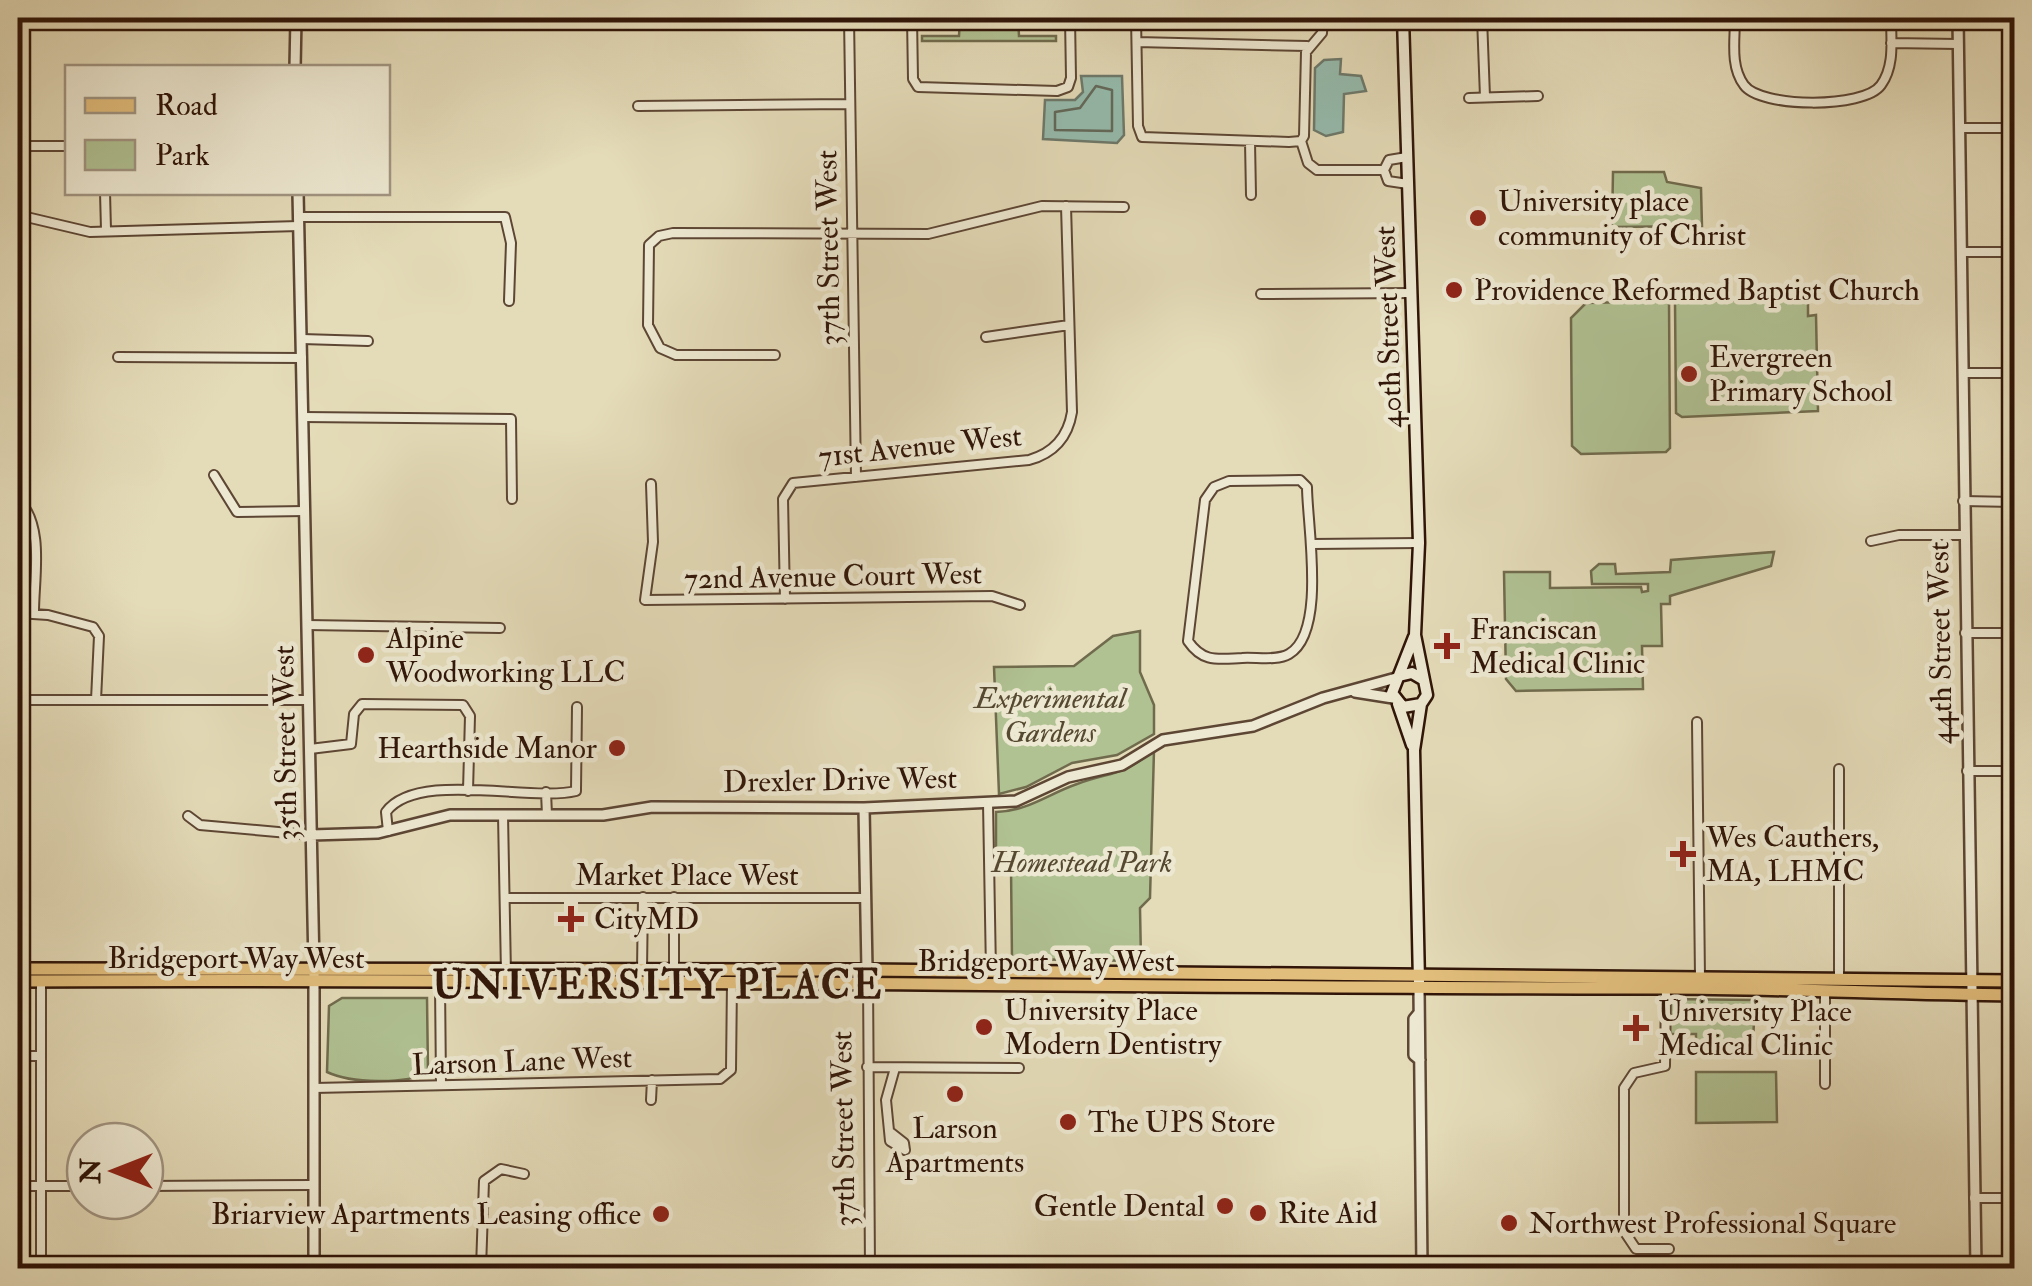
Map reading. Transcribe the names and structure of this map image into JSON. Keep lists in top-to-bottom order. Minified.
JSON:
{"streets":{"main road":["40th Street West","Bridgeport Way West"],"street":["37th Street West","71st Avenue West","72nd Avenue Court West","44th Street West","35th Street West","Drexler Drive West","Market Place West","Larson Lane West"]},"crossings":[["37th Street West","71st Avenue West"],["37th Street West","Drexler Drive West"],["37th Street West","Market Place West"],["37th Street West","Bridgeport Way West"],["40th Street West","Drexler Drive West"],["71st Avenue West","72nd Avenue Court West"],["44th Street West","Bridgeport Way West"],["35th Street West","Drexler Drive West"],["35th Street West","Bridgeport Way West"],["35th Street West","Larson Lane West"],["Bridgeport Way West","Larson Lane West"]],"districts":["UNIVERSITY PLACE"],"parks":["Experimental Gardens","Homestead Park"],"places":{"other":["University place community of Christ","Providence Reformed Baptist Church","Evergreen Primary School","Alpine Woodworking LLC","Hearthside Manor","University Place Modern Dentistry","Larson Apartments","The UPS Store","Gentle Dental","Rite Aid","Briarview Apartments Leasing office","Northwest Professional Square"],"health":["Franciscan Medical Clinic","Wes Cauthers, MA, LHMC","CityMD","University Place Medical Clinic"]},"legend":["Road","Park"],"north":"left"}
